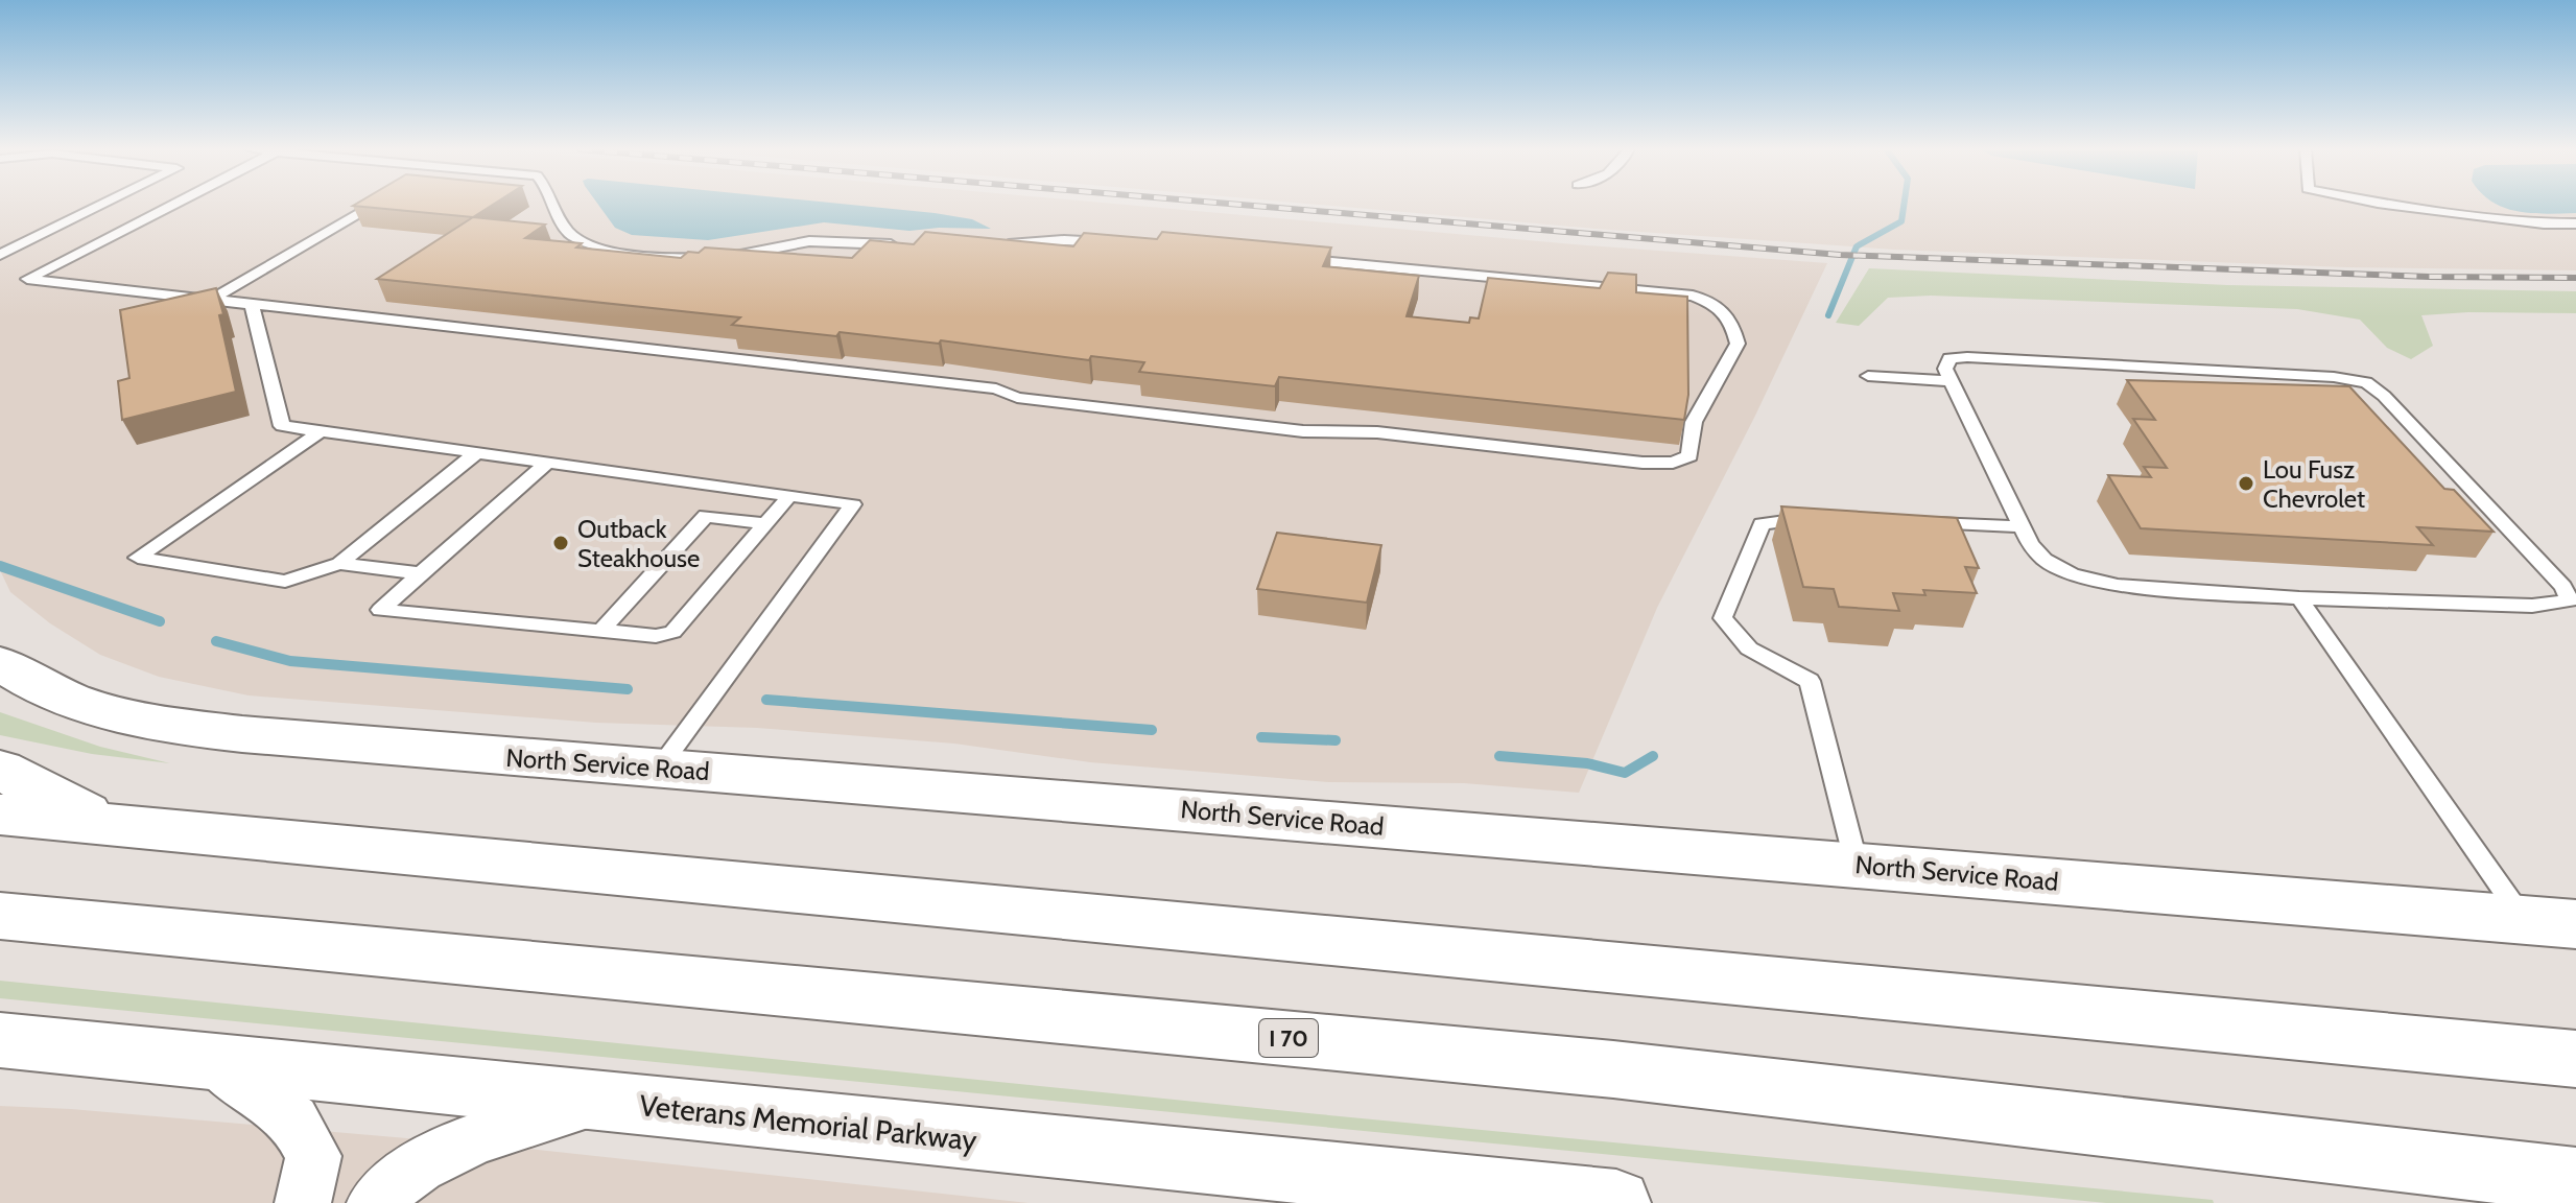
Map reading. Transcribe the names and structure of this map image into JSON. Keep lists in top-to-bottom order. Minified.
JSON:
{"streets":{"main road":["North Service Road","I 70","Veterans Memorial Parkway"]},"places":["Lou Fusz Chevrolet","Outback Steakhouse"]}
